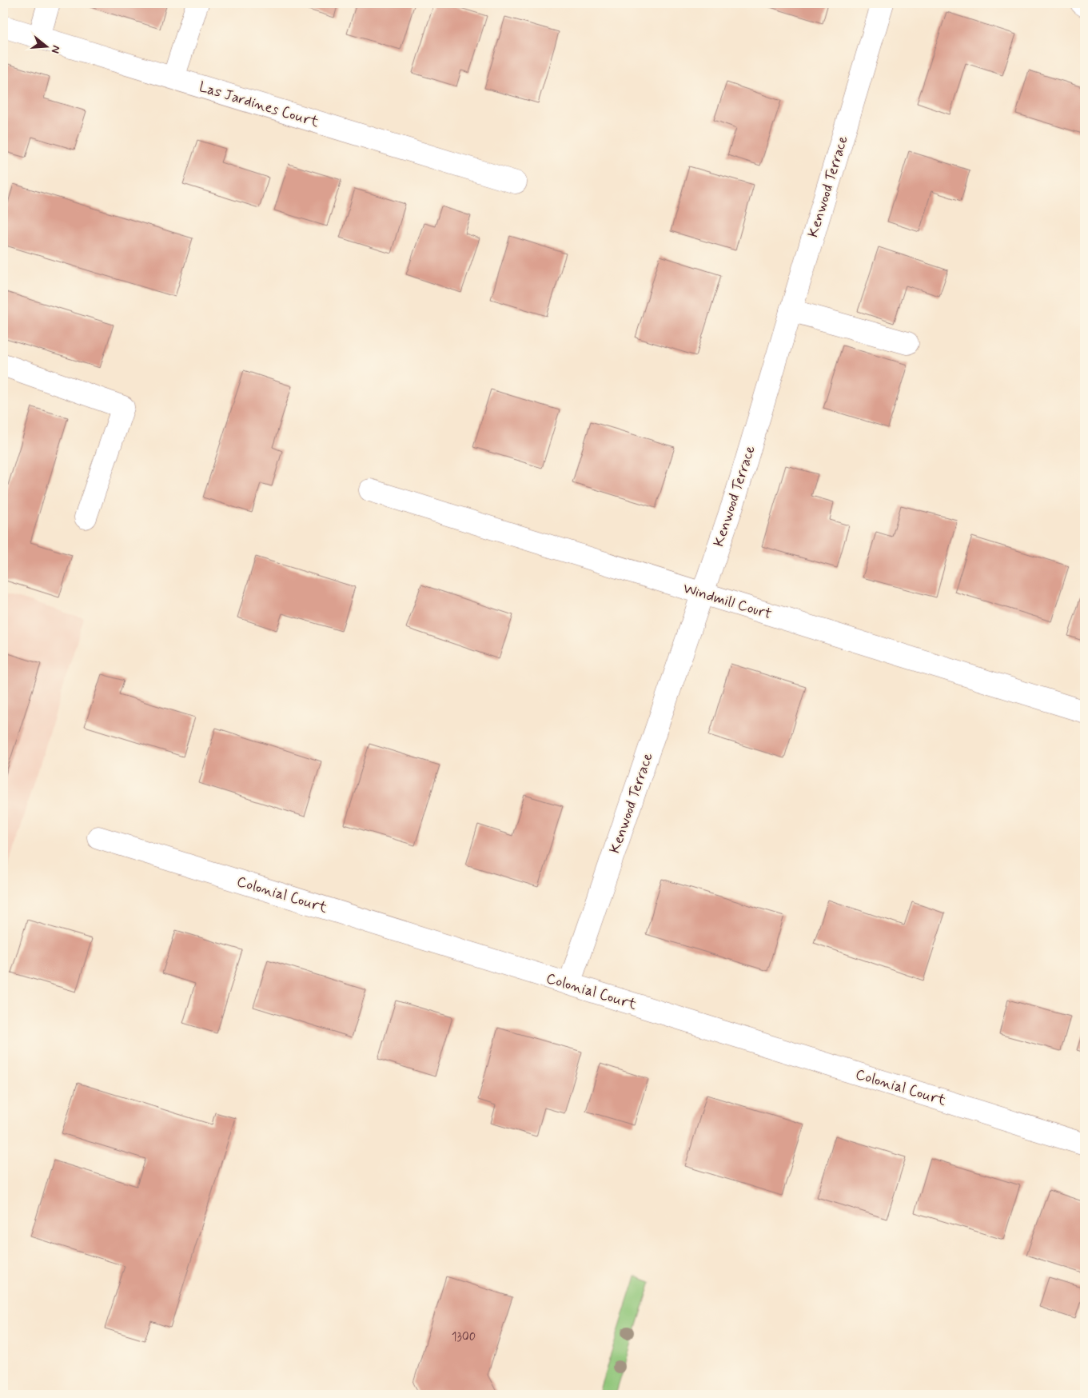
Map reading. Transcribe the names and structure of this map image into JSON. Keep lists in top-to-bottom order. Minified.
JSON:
{"streets":{"street":["Las Jardines Court","Kenwood Terrace","Windmill Court","Colonial Court"]},"crossings":[["Kenwood Terrace","Windmill Court"],["Kenwood Terrace","Colonial Court"]],"house_numbers":["1300"],"north":"right"}
